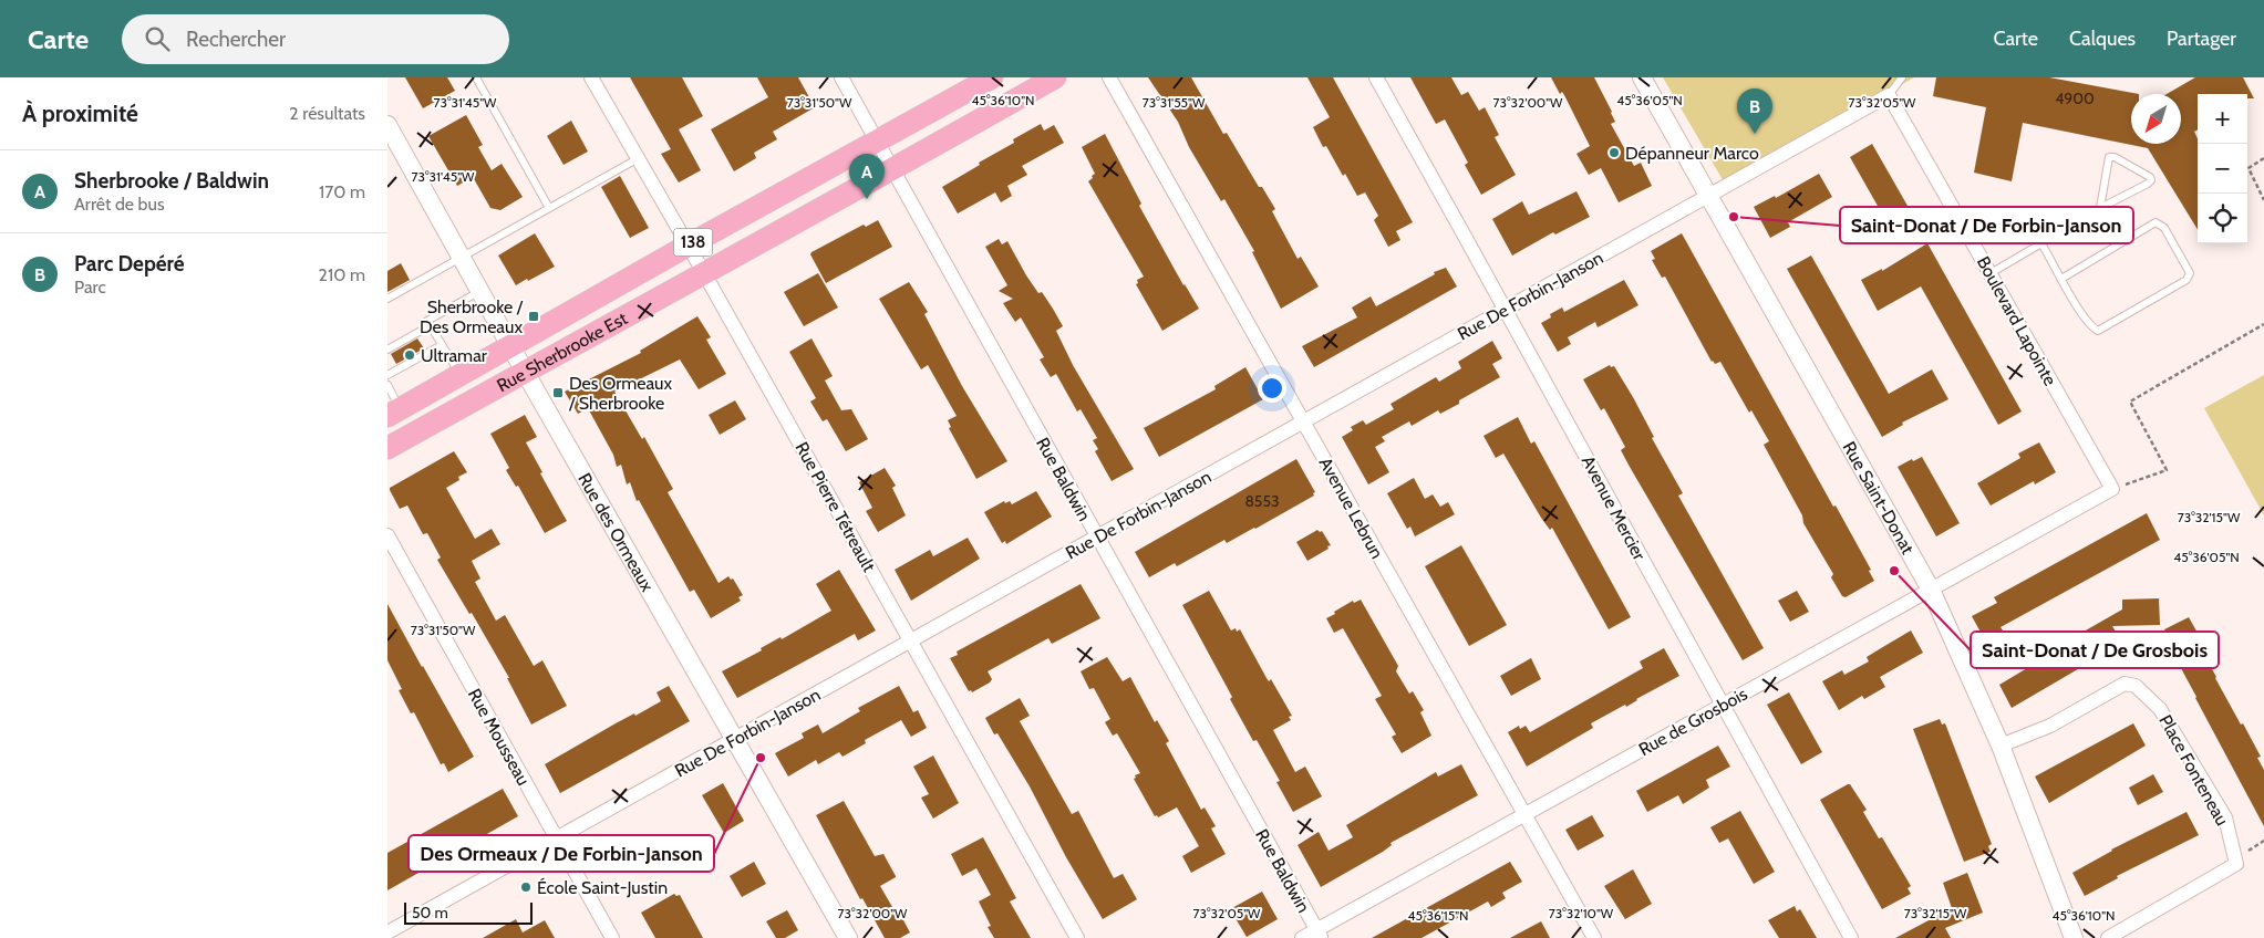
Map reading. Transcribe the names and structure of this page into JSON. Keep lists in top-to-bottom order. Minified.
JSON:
{"streets":{"main road":["138","Rue Sherbrooke Est"],"street":["Rue De Forbin-Janson","Boulevard Lapointe","Rue Baldwin","Rue Saint-Donat","Rue Pierre Tétreault","Avenue Lebrun","Avenue Mercier","Rue des Ormeaux","Rue de Grosbois","Rue Mousseau","Place Fonteneau"]},"crossings":[["Rue De Forbin-Janson","Boulevard Lapointe"],["Rue De Forbin-Janson","Rue Baldwin"],["Rue De Forbin-Janson","Rue Saint-Donat"],["Rue De Forbin-Janson","Rue Pierre Tétreault"],["Rue De Forbin-Janson","Avenue Lebrun"],["Rue De Forbin-Janson","Avenue Mercier"],["Rue De Forbin-Janson","Rue des Ormeaux"],["Rue De Forbin-Janson","Rue Mousseau"],["Boulevard Lapointe","Rue de Grosbois"],["Rue Sherbrooke Est","Rue Baldwin"],["Rue Sherbrooke Est","Rue Pierre Tétreault"],["Rue Sherbrooke Est","Rue des Ormeaux"],["Rue Baldwin","Rue de Grosbois"],["Rue Saint-Donat","Rue de Grosbois"],["Rue Saint-Donat","Place Fonteneau"],["Avenue Lebrun","Rue de Grosbois"],["Avenue Mercier","Rue de Grosbois"]],"places":{"other":["Dépanneur Marco","Saint-Donat / De Forbin-Janson","Ultramar","Saint-Donat / De Grosbois","Des Ormeaux / De Forbin-Janson","École Saint-Justin"],"transit":["Sherbrooke / Des Ormeaux","Des Ormeaux / Sherbrooke"]},"house_numbers":["4900","8553"],"scale_bar":"50 m","north":"bottom left","page":{"header":"Carte","search":"Rechercher","nav":["Carte","Calques","Partager"],"heading":["À proximité","2 résultats"],"pins":["B","A"],"map_buttons":["+","−"],"list":[{"mark":"A","name":"Sherbrooke / Baldwin","note":"Arrêt de bus","value":"170 m"},{"mark":"B","name":"Parc Depéré","note":"Parc","value":"210 m"}],"scale":"50 m"},"coordinates":["45°36'10\"N","45°36'05\"N","73°31'45\"W","73°31'50\"W","73°31'55\"W","73°32'00\"W","73°32'05\"W","73°32'15\"W","73°32'10\"W","45°36'15\"N"]}
